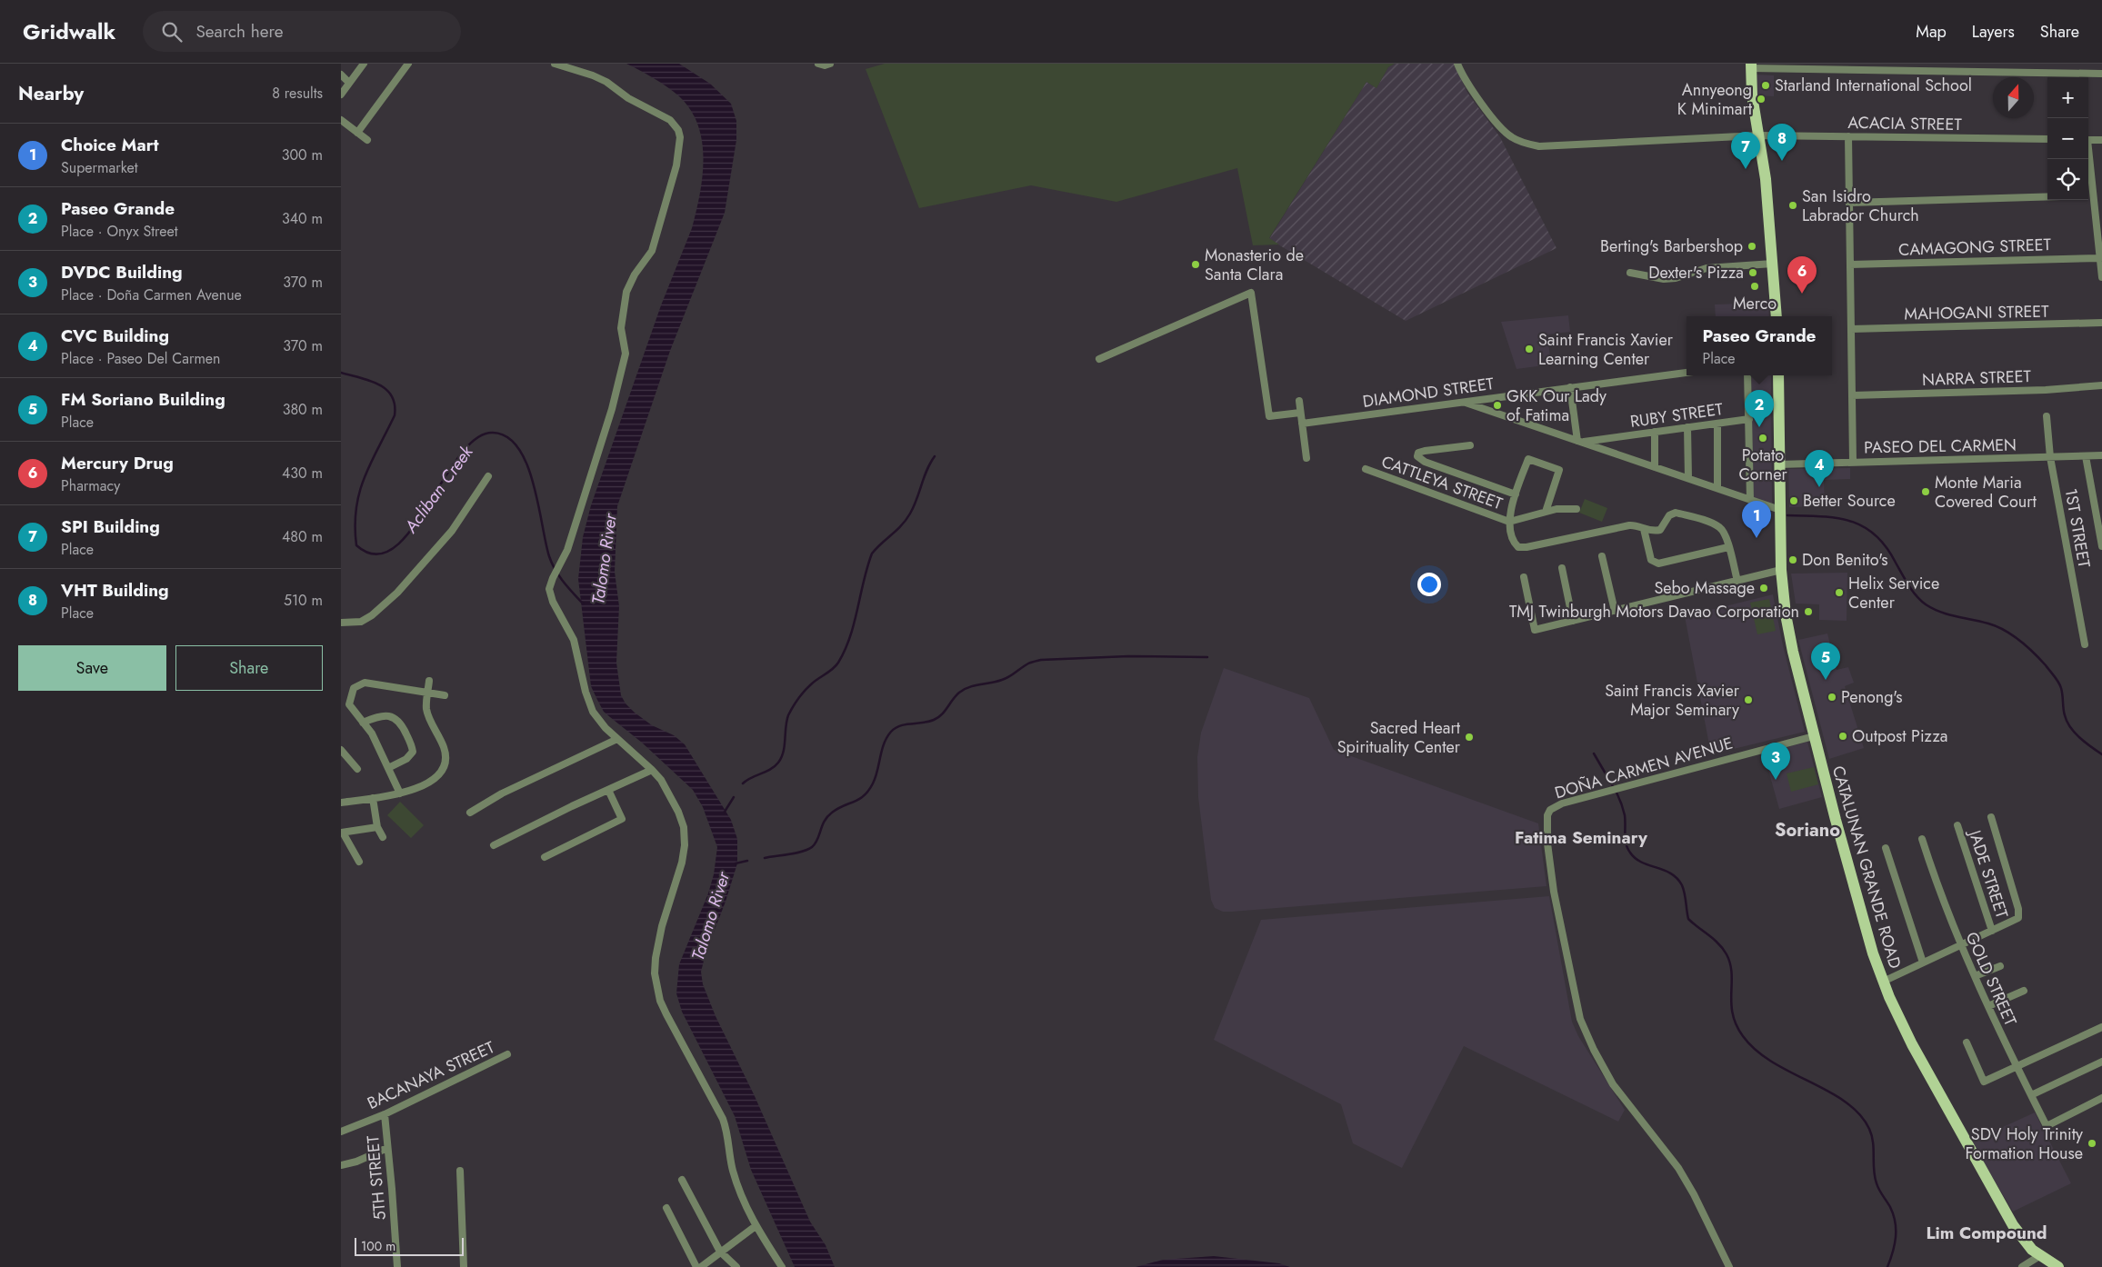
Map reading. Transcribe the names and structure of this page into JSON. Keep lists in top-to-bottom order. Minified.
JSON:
{"streets":{"main road":["CATALUNAN GRANDE ROAD"],"street":["ACACIA STREET","CAMAGONG STREET","MAHOGANI STREET","NARRA STREET","DIAMOND STREET","RUBY STREET","PASEO DEL CARMEN","CATTLEYA STREET","1ST STREET","DOÑA CARMEN AVENUE","JADE STREET","GOLD STREET","BACANAYA STREET","5TH STREET"]},"crossings":[["PASEO DEL CARMEN","1ST STREET"],["PASEO DEL CARMEN","CATALUNAN GRANDE ROAD"],["DOÑA CARMEN AVENUE","CATALUNAN GRANDE ROAD"],["BACANAYA STREET","5TH STREET"]],"districts":["Soriano","Fatima Seminary","Lim Compound"],"water":["Acliban Creek","Talomo River"],"places":["Starland International School","Annyeong K Minimart","San Isidro Labrador Church","Berting's Barbershop","Monasterio de Santa Clara","Dexter's Pizza","Merco","Saint Francis Xavier Learning Center","GKK Our Lady of Fatima","Potato Corner","Monte Maria Covered Court","Better Source","Don Benito's","Sebo Massage","Helix Service Center","TMJ Twinburgh Motors Davao Corporation","Penong's","Saint Francis Xavier Major Seminary","Outpost Pizza","Sacred Heart Spirituality Center","SDV Holy Trinity Formation House"],"scale_bar":"100 m","north":"top","page":{"header":"Gridwalk","search":"Search here","nav":["Map","Layers","Share"],"heading":["Nearby","8 results"],"map_buttons":["+","−"],"list":[{"mark":"1","name":"Choice Mart","note":"Supermarket","value":"300 m"},{"mark":"2","name":"Paseo Grande","note":"Place · Onyx Street","value":"340 m"},{"mark":"3","name":"DVDC Building","note":"Place · Doña Carmen Avenue","value":"370 m"},{"mark":"4","name":"CVC Building","note":"Place · Paseo Del Carmen","value":"370 m"},{"mark":"5","name":"FM Soriano Building","note":"Place","value":"380 m"},{"mark":"6","name":"Mercury Drug","note":"Pharmacy","value":"430 m"},{"mark":"7","name":"SPI Building","note":"Place","value":"480 m"},{"mark":"8","name":"VHT Building","note":"Place","value":"510 m"}],"pins":["8","7","6","2","4","1","5","3"],"popup":["Paseo Grande","Place"],"buttons":["Save","Share"],"scale":"100 m"}}
